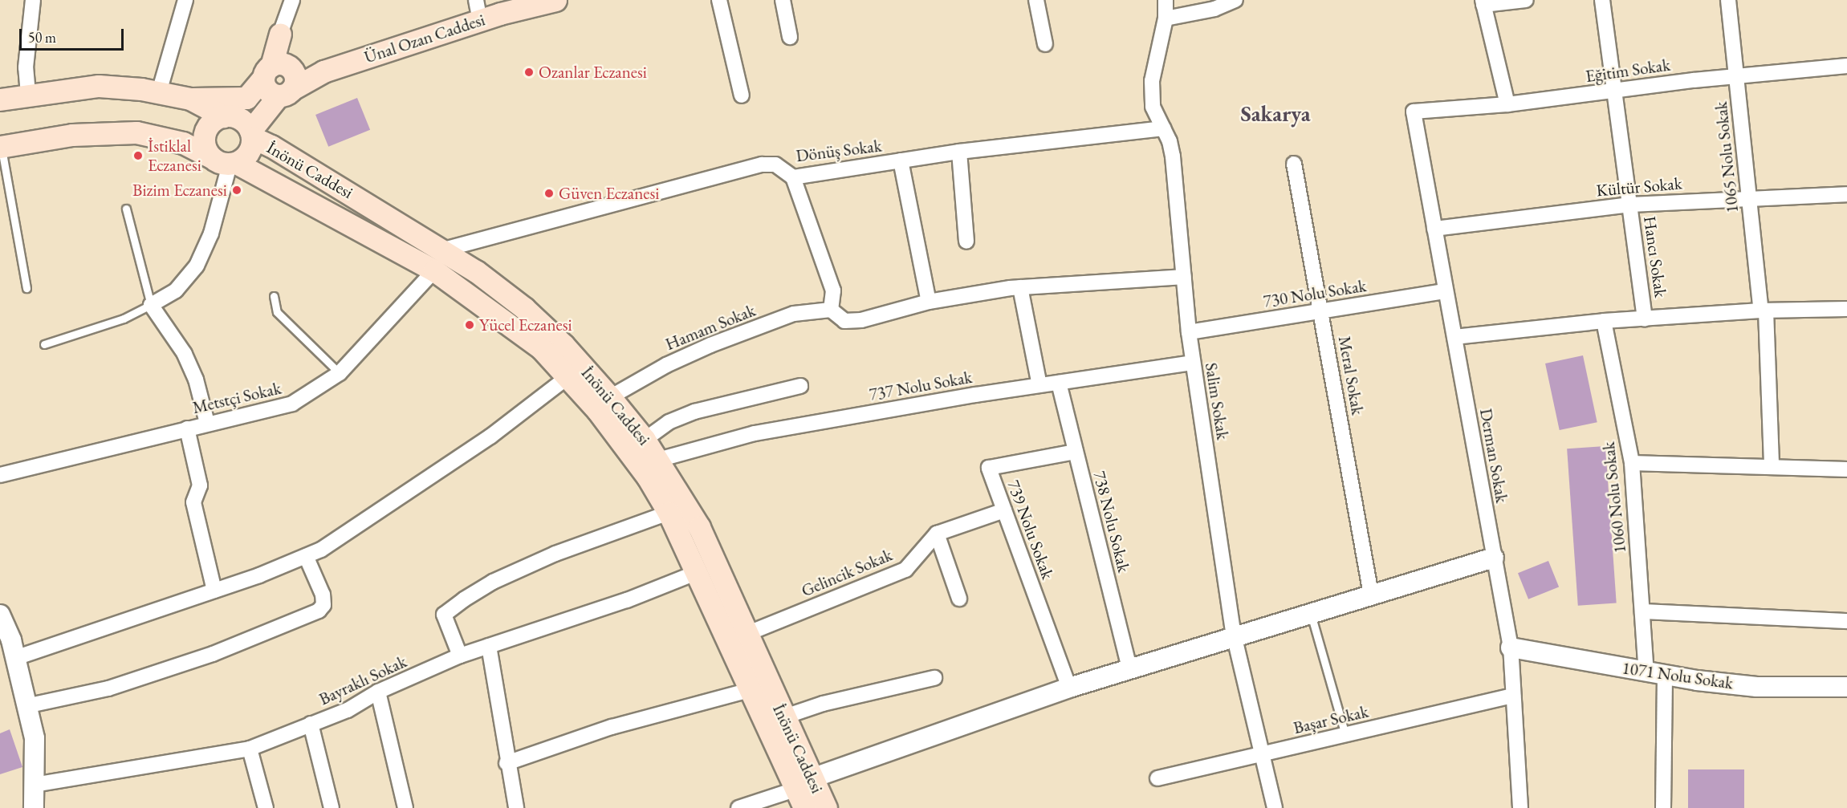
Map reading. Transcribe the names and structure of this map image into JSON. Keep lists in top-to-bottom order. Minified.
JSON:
{"streets":{"main road":["Ünal Ozan Caddesi","İnönü Caddesi"],"street":["Eğitim Sokak","Dönüş Sokak","1065 Nolu Sokak","Kültür Sokak","Hancı Sokak","730 Nolu Sokak","Hamam Sokak","Meral Sokak","737 Nolu Sokak","Metstçi Sokak","Salim Sokak","Derman Sokak","1060 Nolu Sokak","738 Nolu Sokak","739 Nolu Sokak","Gelincik Sokak","1071 Nolu Sokak","Bayraklı Sokak","Başar Sokak"]},"crossings":[["Eğitim Sokak","1065 Nolu Sokak"],["Eğitim Sokak","Hancı Sokak"],["Eğitim Sokak","Derman Sokak"],["Dönüş Sokak","İnönü Caddesi"],["Dönüş Sokak","Salim Sokak"],["1065 Nolu Sokak","Kültür Sokak"],["İnönü Caddesi","Hamam Sokak"],["İnönü Caddesi","737 Nolu Sokak"],["İnönü Caddesi","Metstçi Sokak"],["İnönü Caddesi","Gelincik Sokak"],["İnönü Caddesi","Bayraklı Sokak"],["Kültür Sokak","Hancı Sokak"],["Kültür Sokak","Derman Sokak"],["730 Nolu Sokak","Meral Sokak"],["730 Nolu Sokak","Salim Sokak"],["730 Nolu Sokak","Derman Sokak"],["737 Nolu Sokak","Salim Sokak"],["737 Nolu Sokak","738 Nolu Sokak"],["Salim Sokak","Başar Sokak"],["Derman Sokak","1071 Nolu Sokak"],["Derman Sokak","Başar Sokak"],["1060 Nolu Sokak","1071 Nolu Sokak"],["738 Nolu Sokak","739 Nolu Sokak"]],"districts":["Sakarya"],"places":["Ozanlar Eczanesi","İstiklal Eczanesi","Bizim Eczanesi","Güven Eczanesi","Yücel Eczanesi"],"scale_bar":"50 m"}
